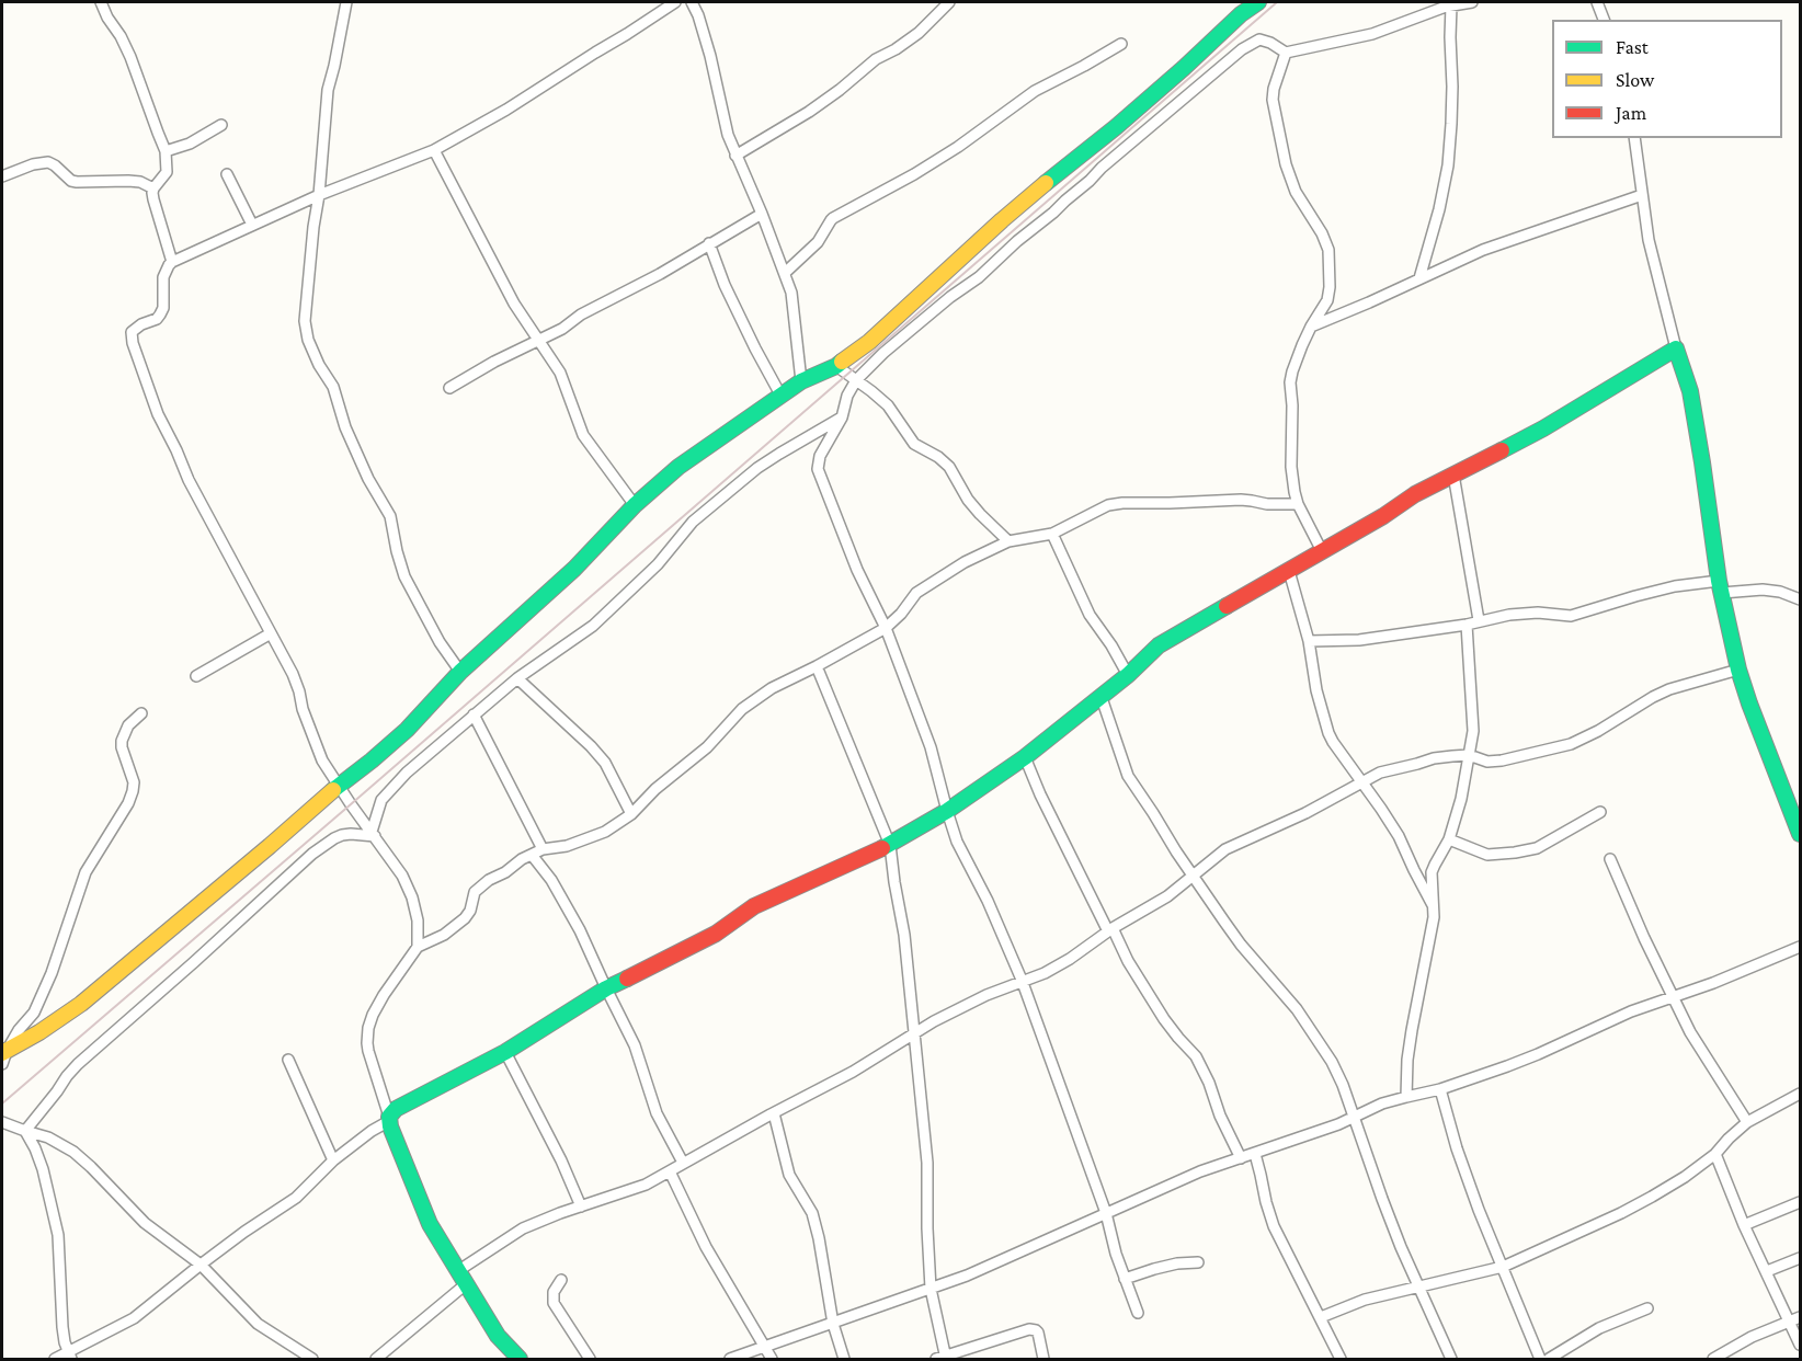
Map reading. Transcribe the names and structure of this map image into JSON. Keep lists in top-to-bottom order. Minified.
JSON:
{"legend":["Fast","Slow","Jam"]}
